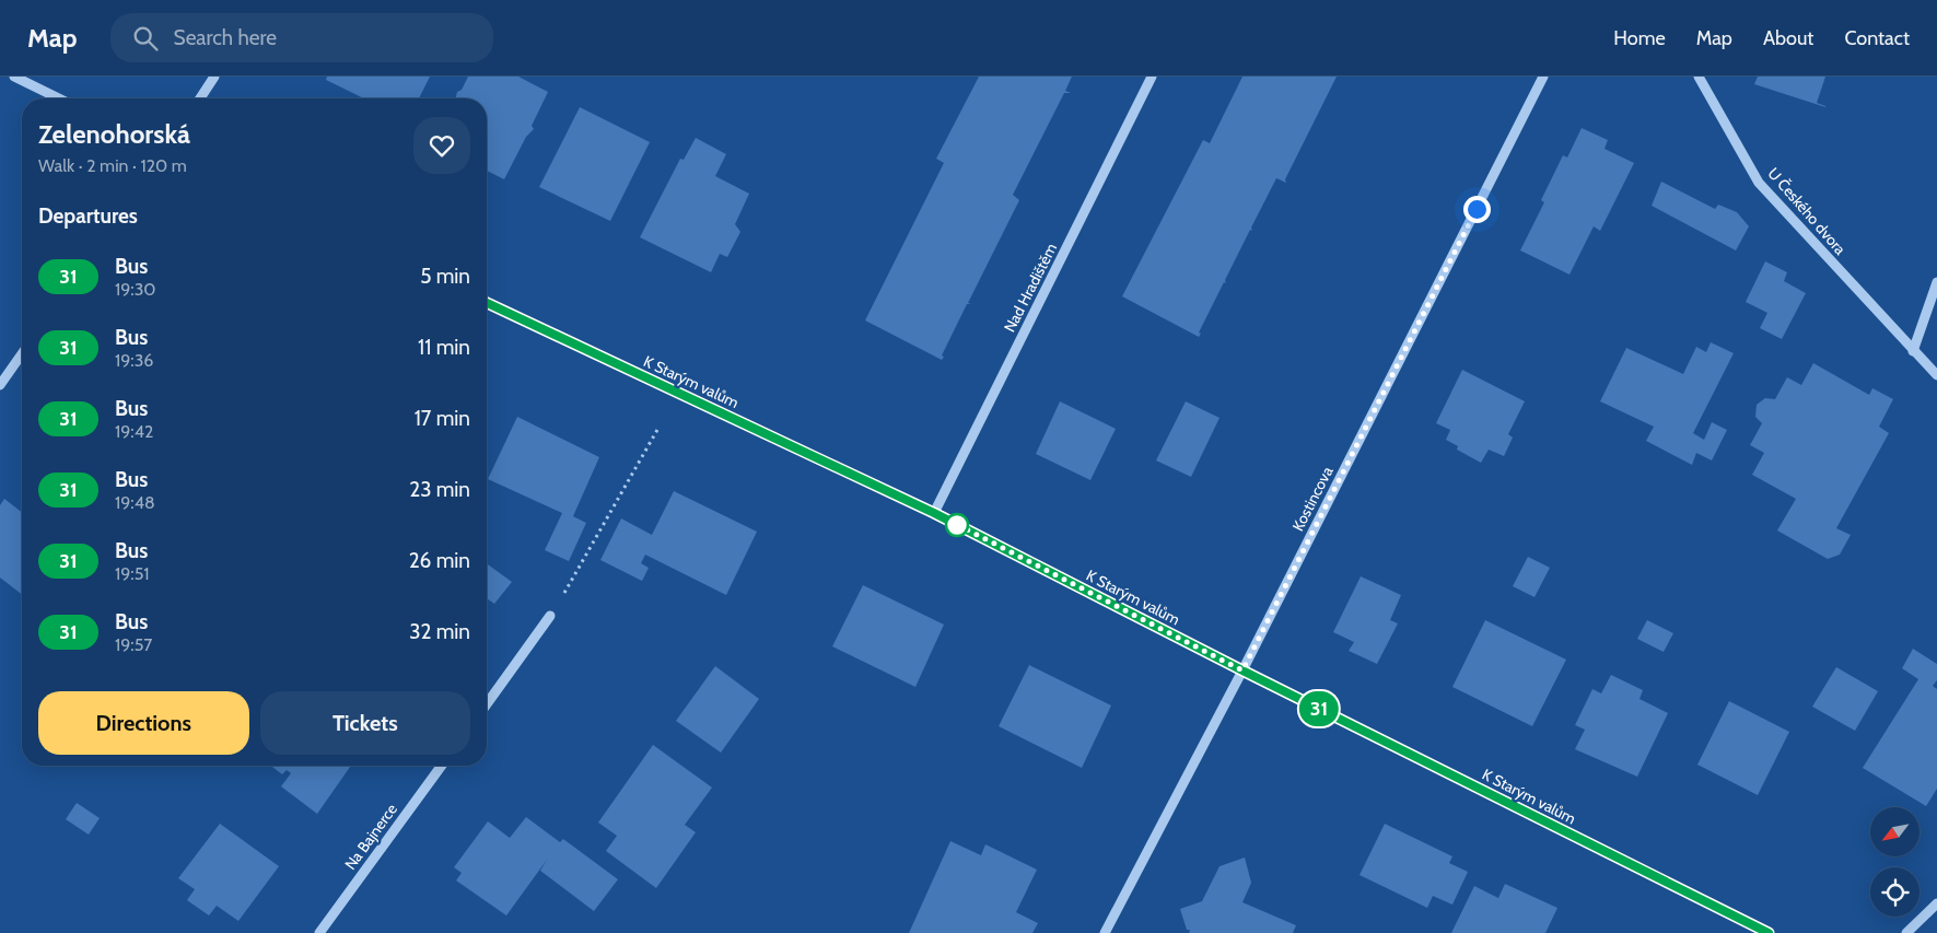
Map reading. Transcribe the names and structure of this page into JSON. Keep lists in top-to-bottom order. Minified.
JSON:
{"streets":{"street":["U Českého dvora","Nad Hradištěm","K Starým valům","Kostincova","Na Bajnerce"]},"crossings":[["Nad Hradištěm","K Starým valům"],["K Starým valům","Kostincova"]],"lines":["bus line 31"],"north":"bottom left","page":{"header":"Map","search":"Search here","nav":["Home","Map","About","Contact"],"on_map":"31","heading":[["Zelenohorská","Walk · 2 min · 120 m"],"Departures"],"list":[{"mark":"31","name":"Bus","note":"19:30","value":"5 min"},{"mark":"31","name":"Bus","note":"19:36","value":"11 min"},{"mark":"31","name":"Bus","note":"19:42","value":"17 min"},{"mark":"31","name":"Bus","note":"19:48","value":"23 min"},{"mark":"31","name":"Bus","note":"19:51","value":"26 min"},{"mark":"31","name":"Bus","note":"19:57","value":"32 min"}],"buttons":["Directions","Tickets"]}}
